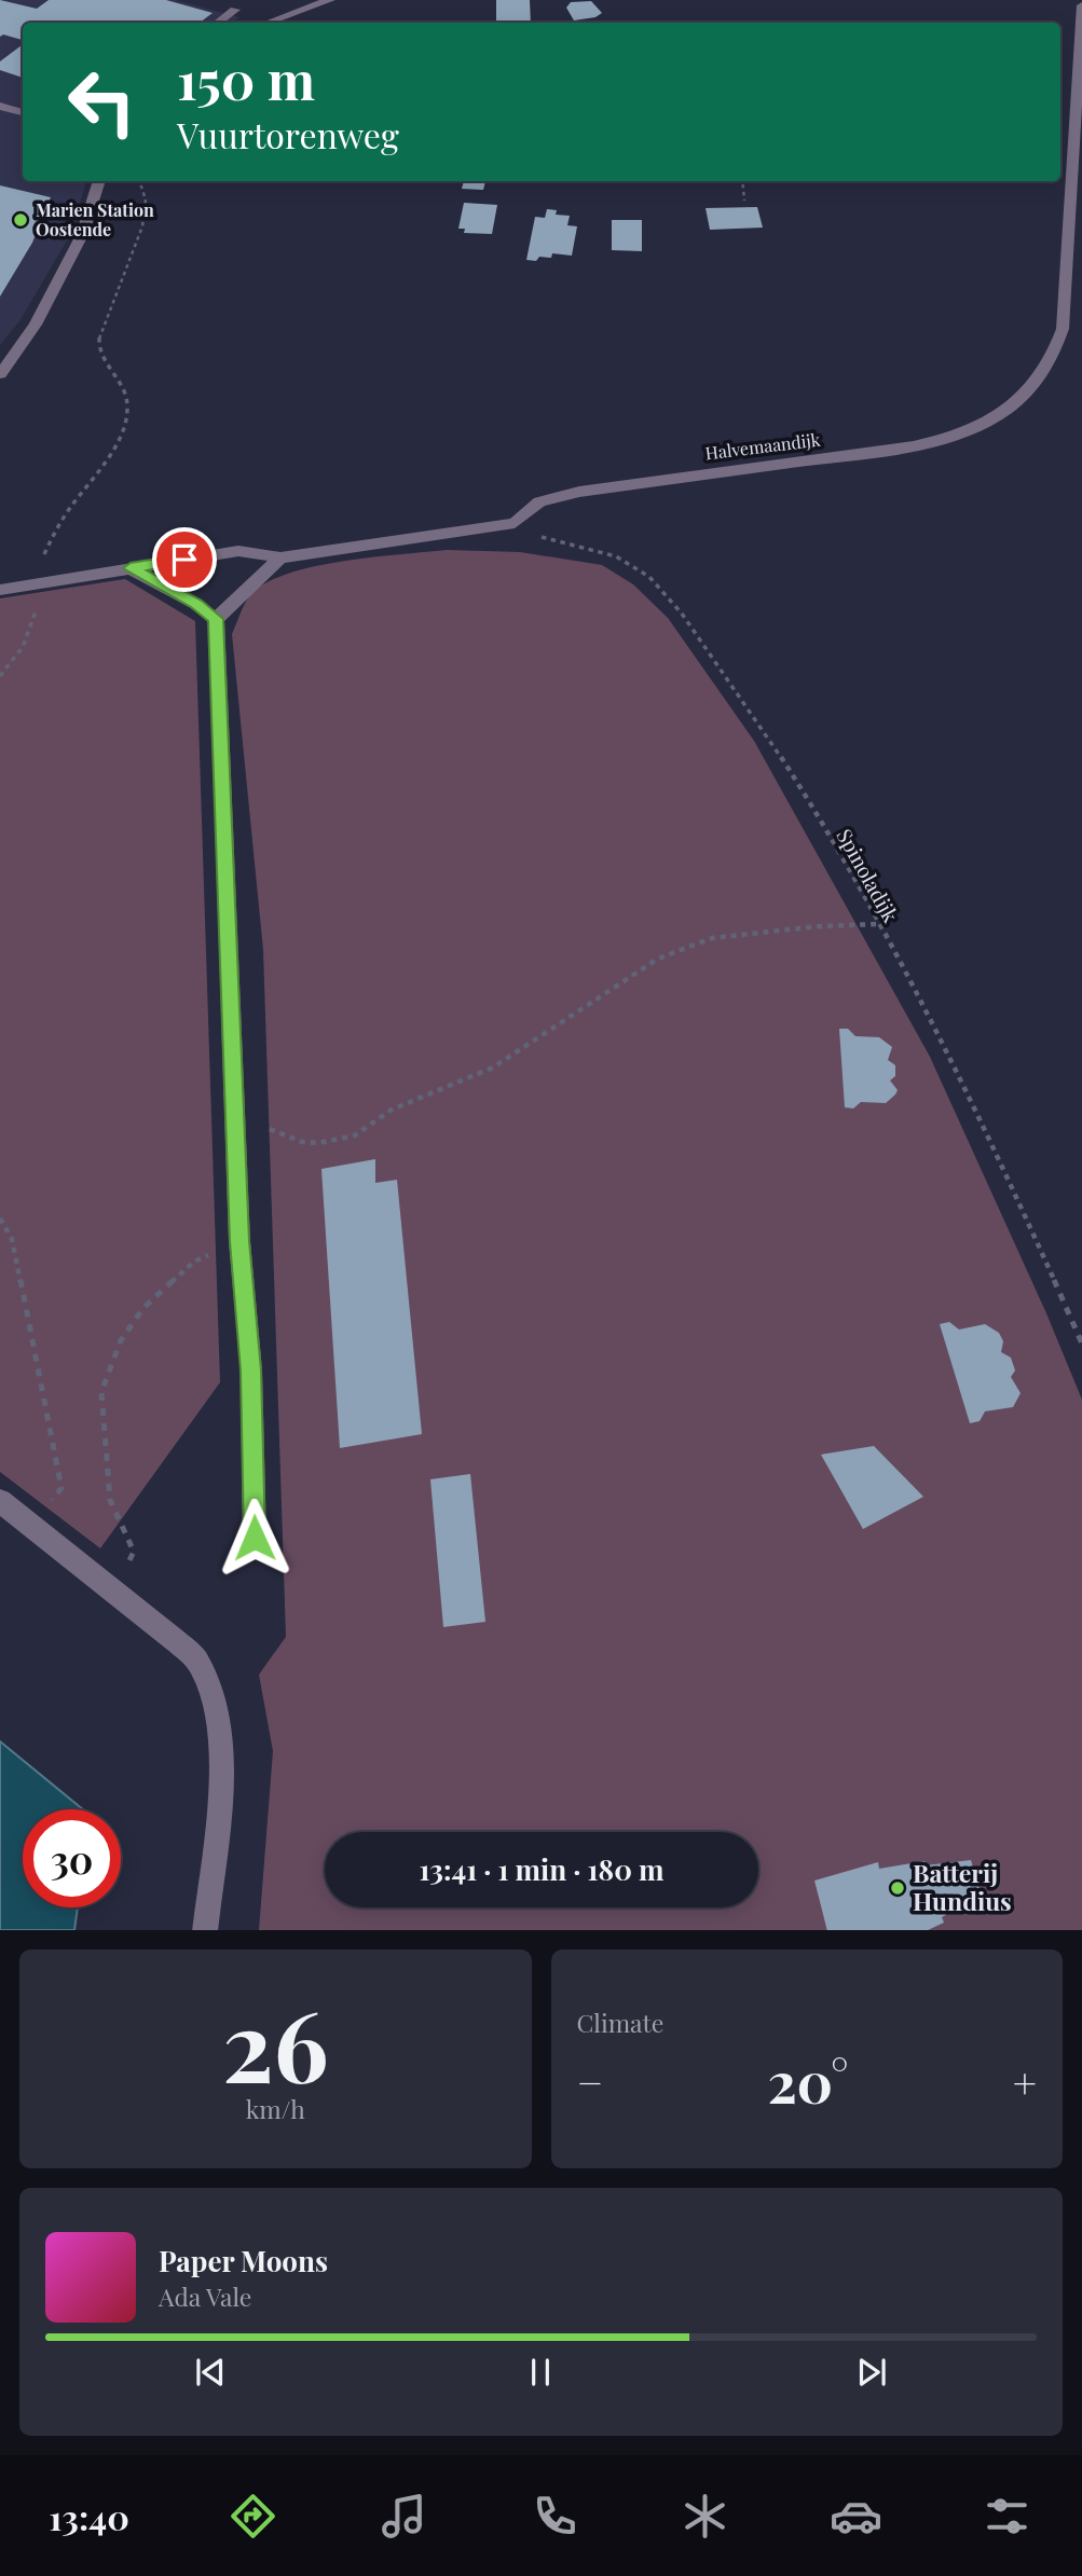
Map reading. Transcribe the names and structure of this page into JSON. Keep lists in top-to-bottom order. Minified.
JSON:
{"streets":{"street":["Halvemaandijk"],"path":["Spinoladijk"]},"crossings":[["Halvemaandijk","Spinoladijk"]],"places":["Marien Station Oostende","Batterij Hundius"],"page":{"turn":["150 m","Vuurtorenweg"],"limit":"30","trip":"13:41 · 1 min · 180 m","tile":[["26","km/h"],"Climate"],"heat":["−","20°","+"],"song":["Paper Moons","Ada Vale"],"tabs":"13:40"}}
